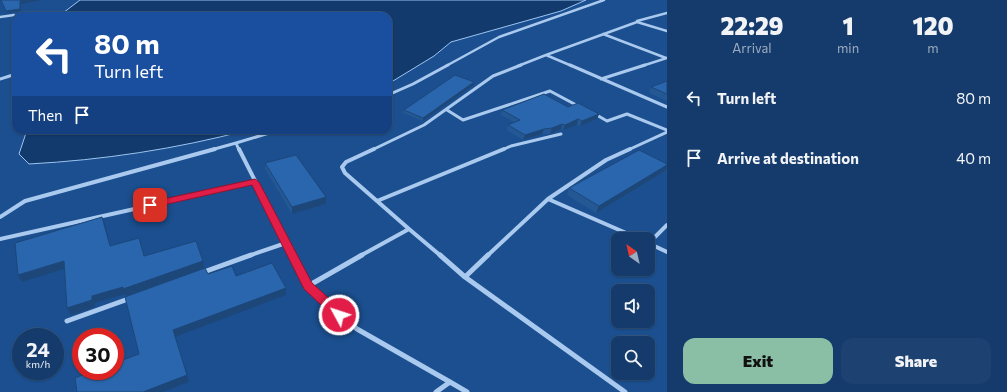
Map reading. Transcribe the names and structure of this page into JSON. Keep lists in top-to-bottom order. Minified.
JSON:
{"north":"top left","page":{"eta":["22:29","Arrival","1","min","120","m"],"turn":["80 m","Turn left"],"list":[{"name":"Turn left","value":"80 m"},{"name":"Arrive at destination","value":"40 m"}],"then":"Then","speed":"24 km/h","limit":"30","buttons":["Exit","Share"]}}
